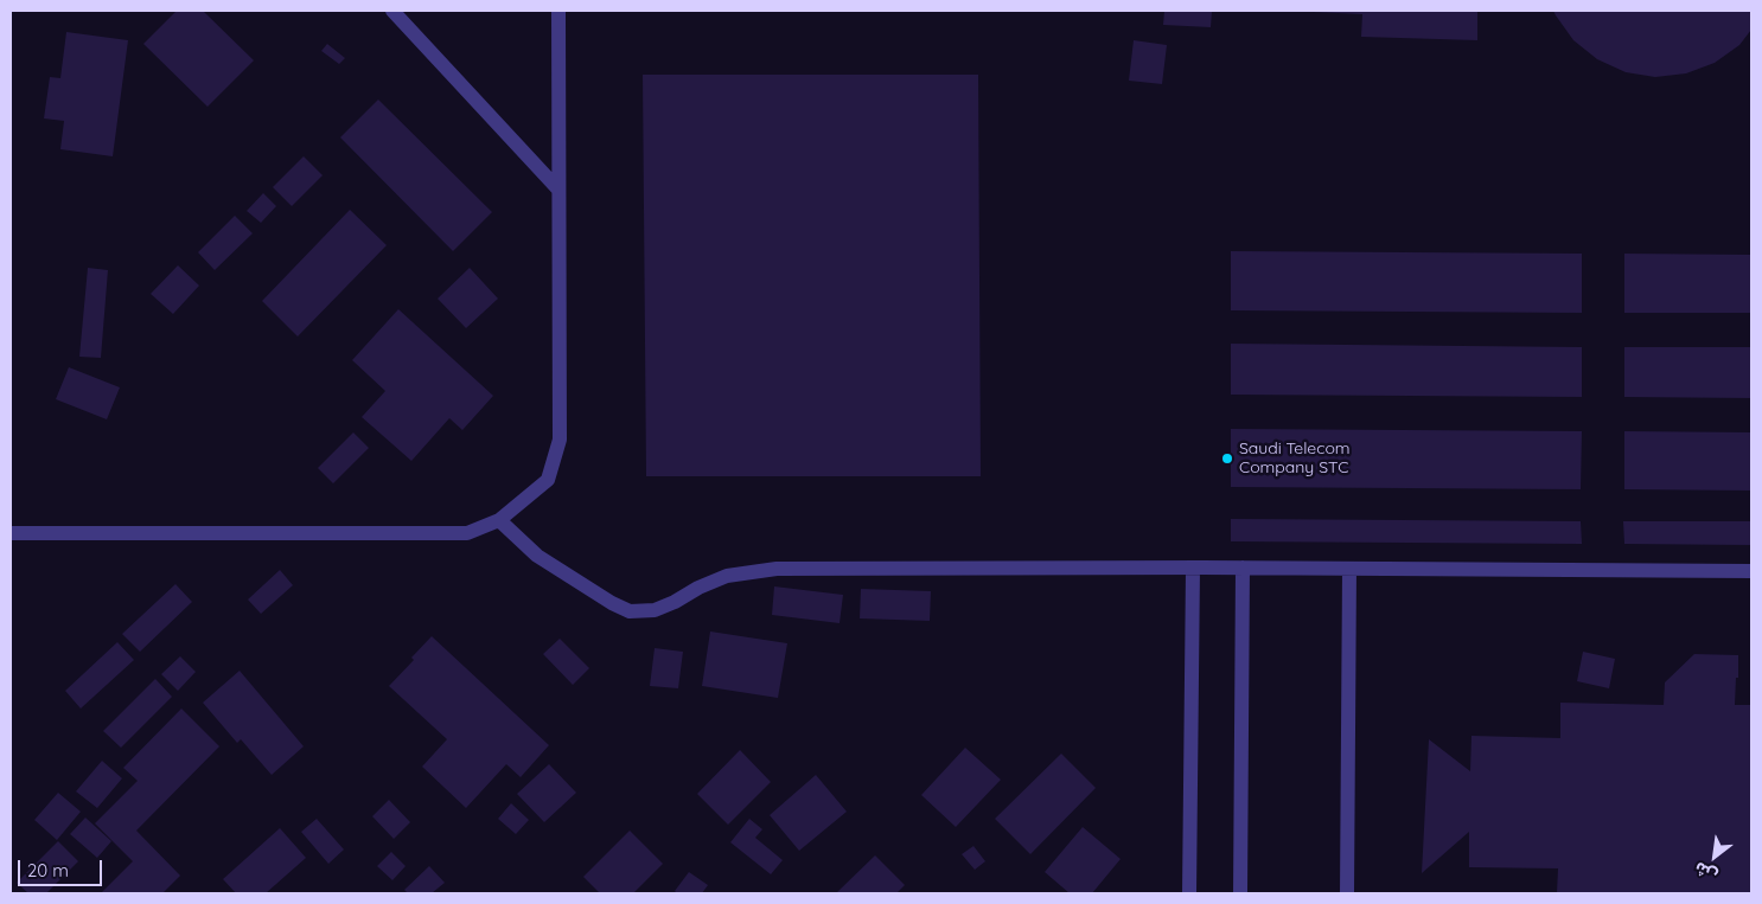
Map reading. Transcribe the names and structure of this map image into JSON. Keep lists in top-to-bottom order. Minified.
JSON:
{"places":["Saudi Telecom Company STC"],"scale_bar":"20 m","north":"bottom left"}
